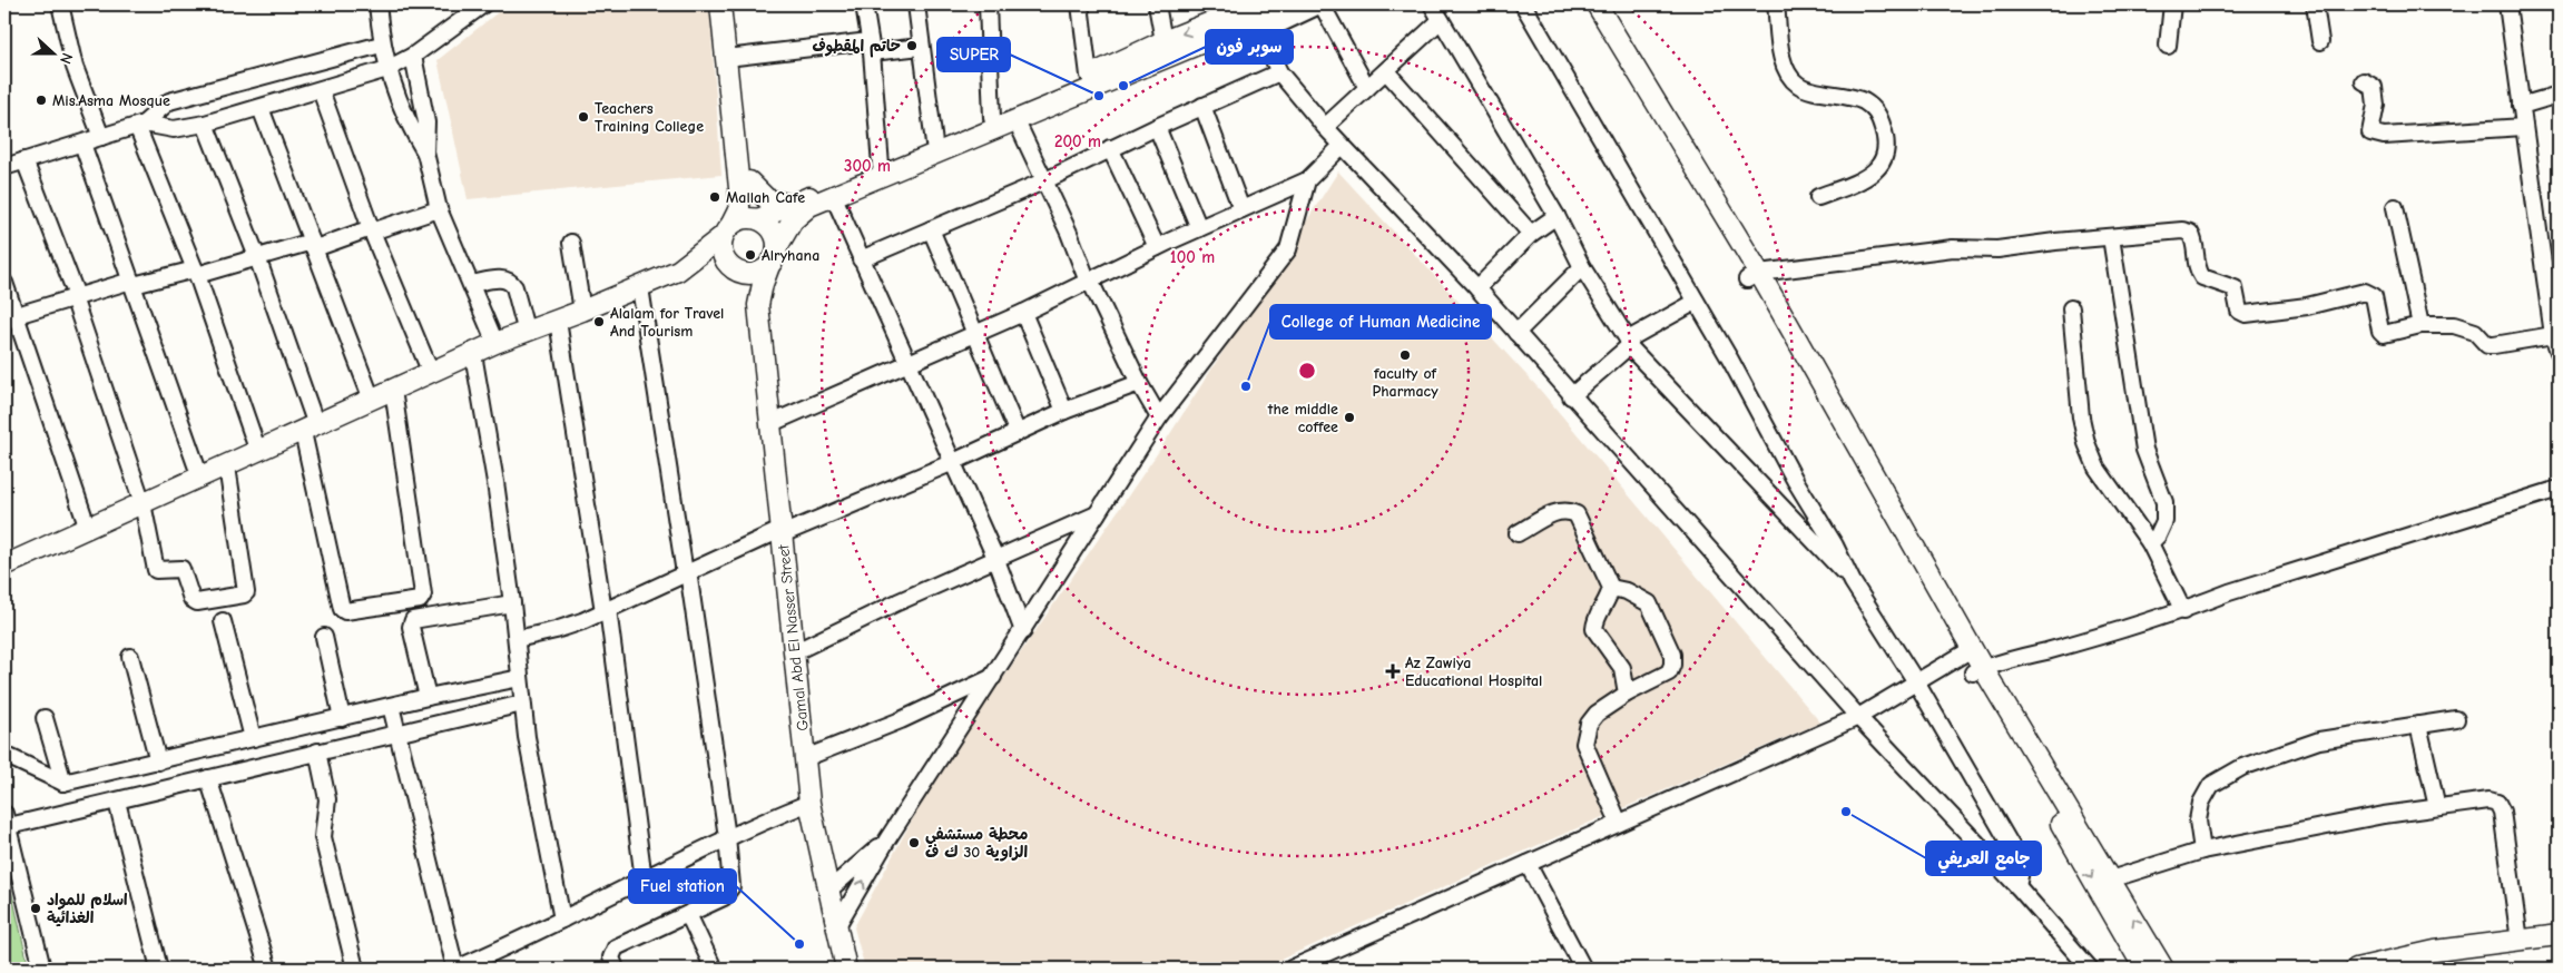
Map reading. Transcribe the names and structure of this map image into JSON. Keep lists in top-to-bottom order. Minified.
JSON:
{"streets":{"main road":["Gamal Abd El Nasser Street"]},"places":{"other":["حاتم المقطوف","سوبر فون","SUPER","Mis.Asma Mosque","Teachers Training College","Mallah Cafe","Alryhana","Alalam for Travel And Tourism","faculty of Pharmacy","College of Human Medicine","the middle coffee","جامع العريفي","محطة مستشفي الزاوية 30 ك ف","اسلام للمواد الغذائية","Fuel station"],"health":["Az Zawiya Educational Hospital"]},"north":"right","rings":["200 m","300 m","100 m"]}
